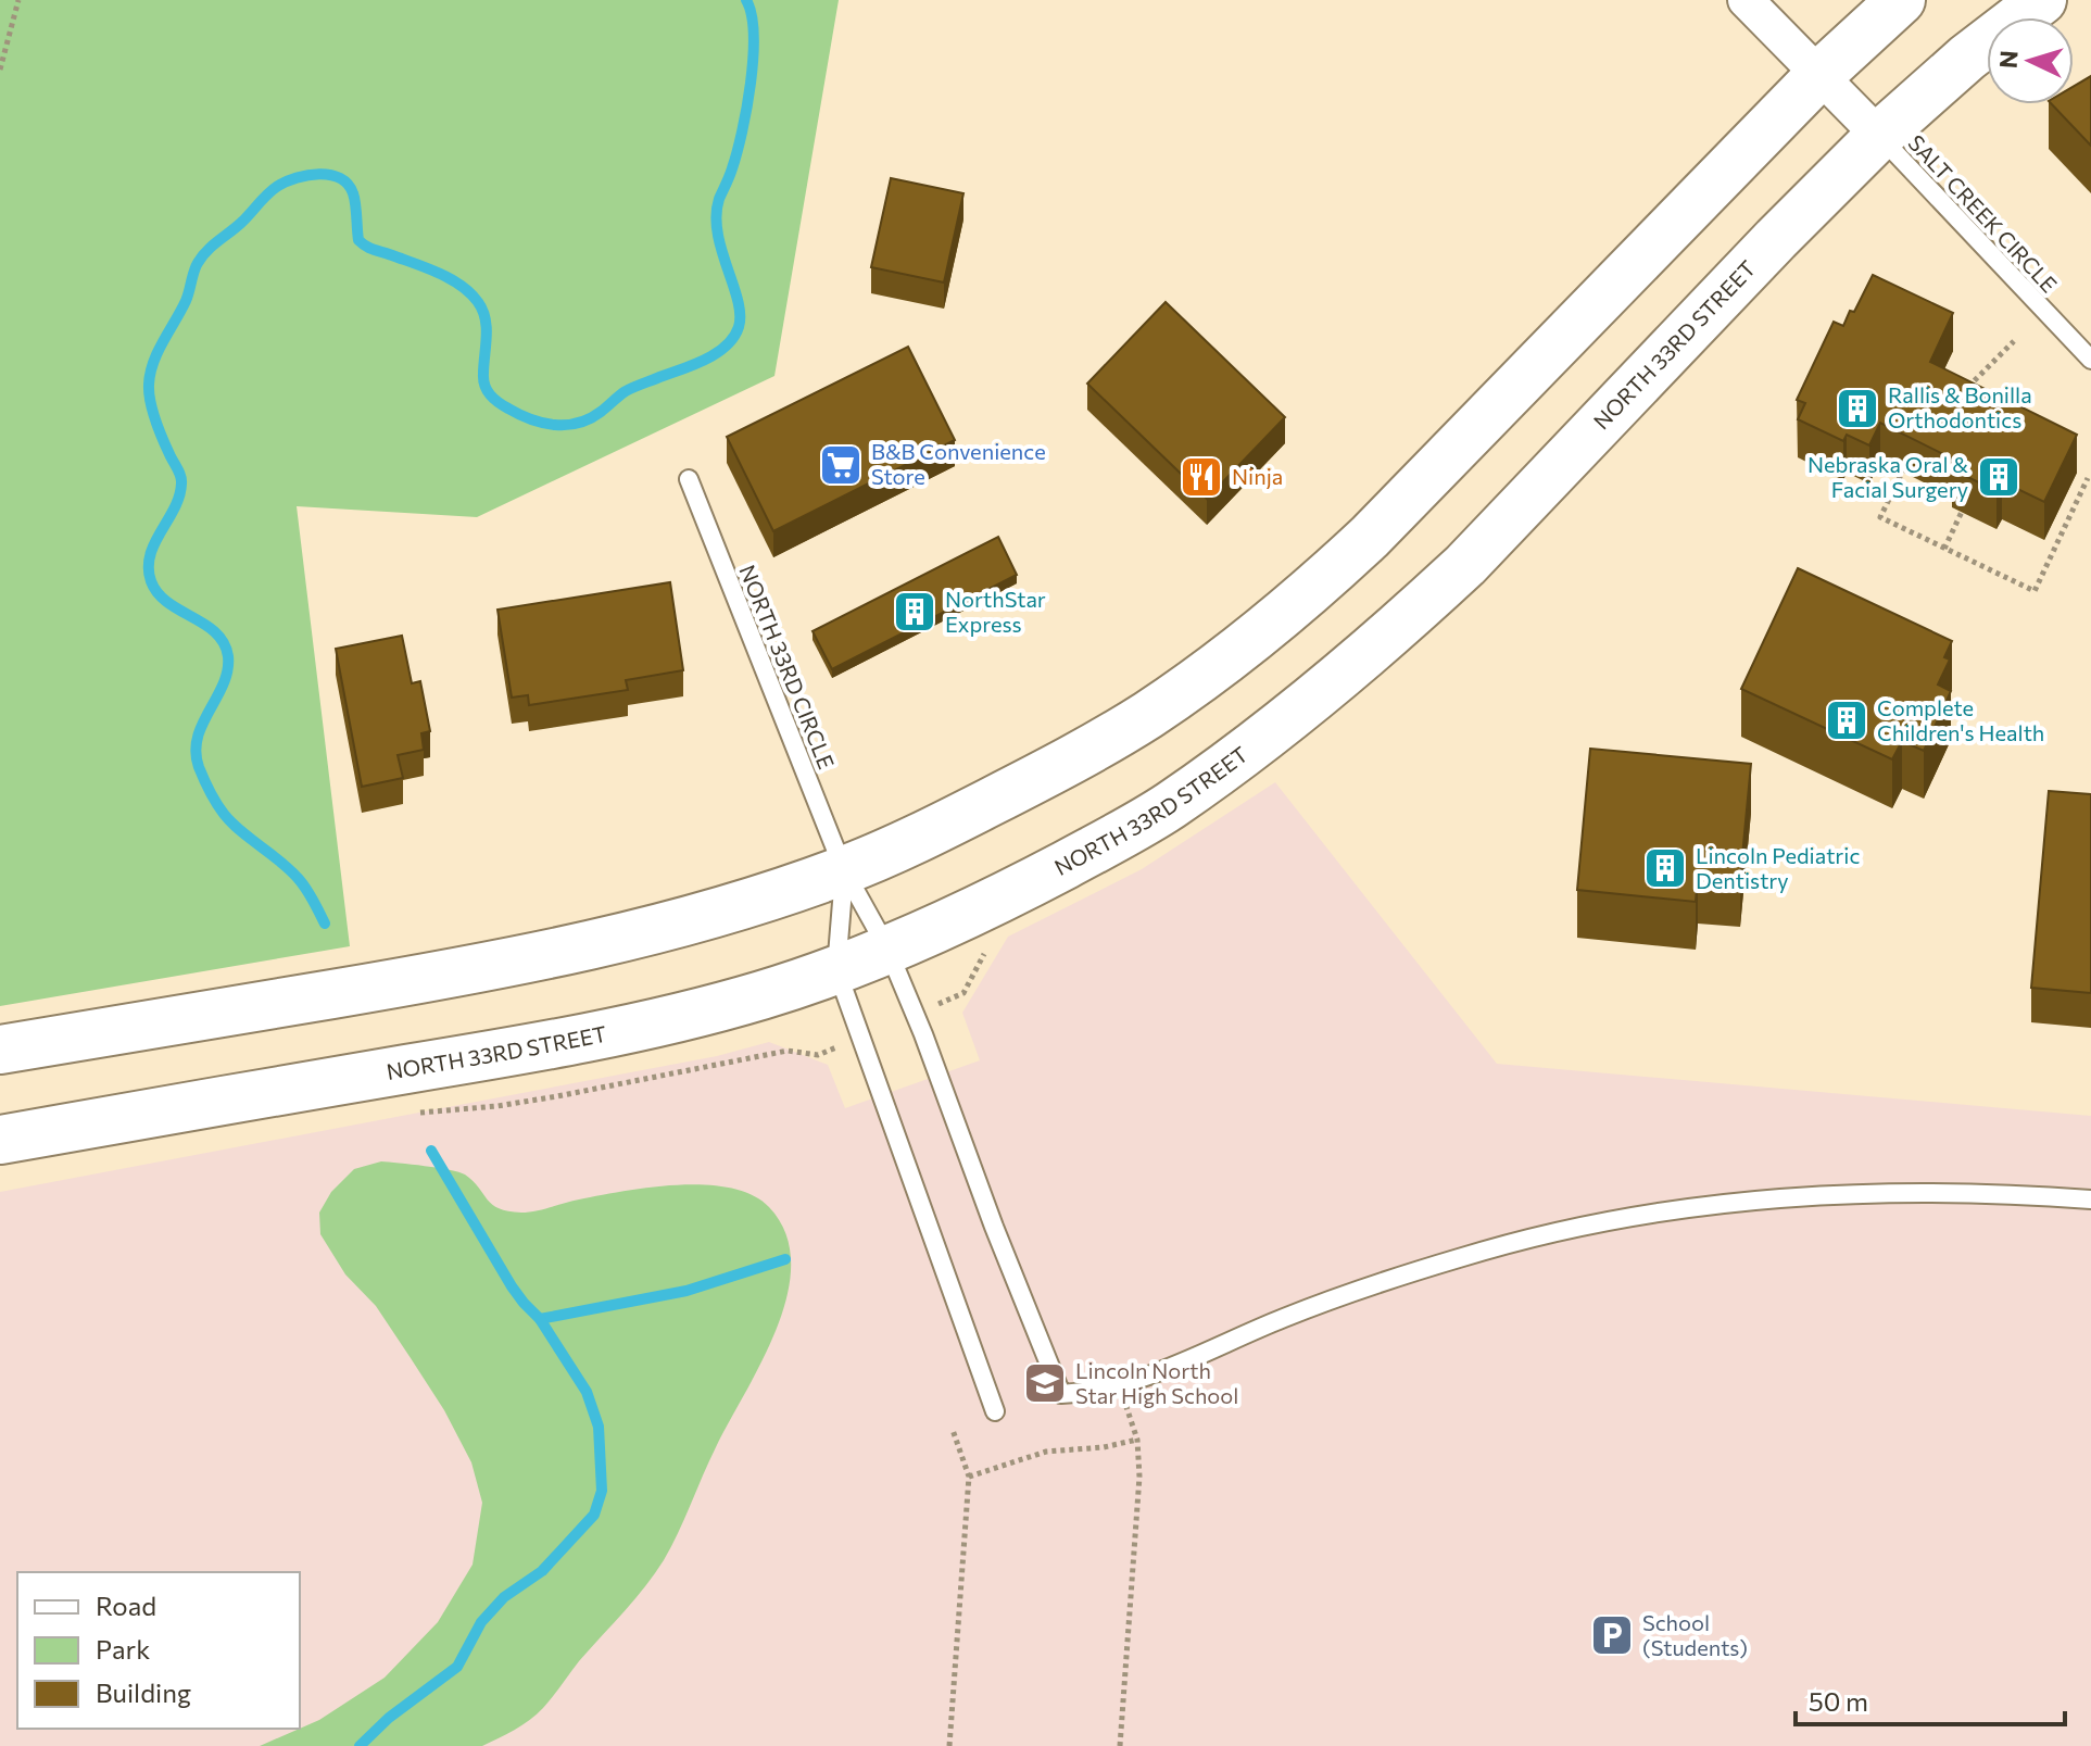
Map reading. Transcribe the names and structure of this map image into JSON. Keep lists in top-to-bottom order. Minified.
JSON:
{"streets":{"main road":["NORTH 33RD STREET"],"lane":["SALT CREEK CIRCLE","NORTH 33RD CIRCLE"]},"crossings":[["SALT CREEK CIRCLE","NORTH 33RD STREET"],["NORTH 33RD STREET","NORTH 33RD CIRCLE"]],"places":{"building":["Rallis & Bonilla Orthodontics","Nebraska Oral & Facial Surgery","NorthStar Express","Complete Children's Health","Lincoln Pediatric Dentistry"],"supermarket":["B&B Convenience Store"],"restaurant":["Ninja"],"school or university":["Lincoln North Star High School"],"parking":["School (Students)"]},"legend":["Road","Park","Building"],"scale_bar":"50 m","north":"left"}
